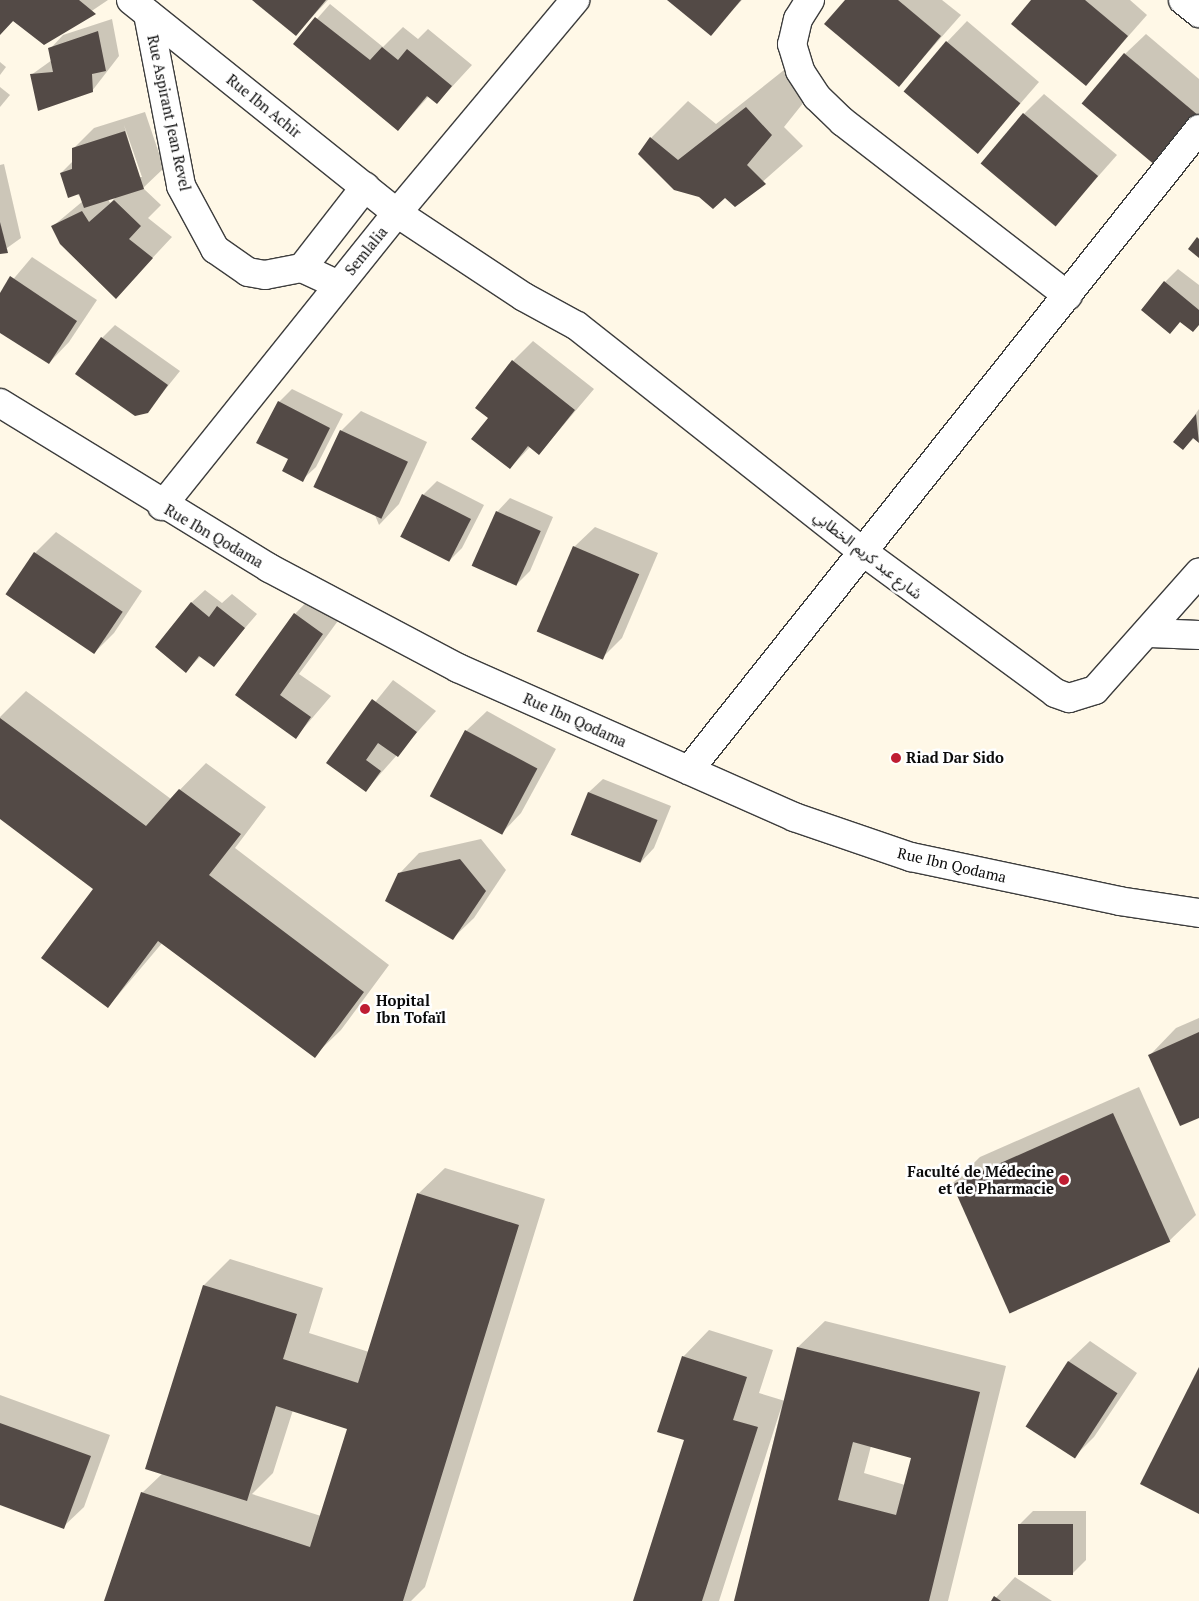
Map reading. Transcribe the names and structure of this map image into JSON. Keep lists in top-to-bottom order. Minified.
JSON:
{"streets":{"street":["Rue Ibn Achir","Rue Aspirant Jean Revel","Semlalia","Rue Ibn Qodama","شارع عبد كريم الخطابي"]},"crossings":[["Rue Ibn Achir","Rue Aspirant Jean Revel"],["Rue Ibn Achir","Semlalia"],["Rue Ibn Achir","شارع عبد كريم الخطابي"],["Semlalia","Rue Ibn Qodama"],["Semlalia","شارع عبد كريم الخطابي"]],"places":["Riad Dar Sido","Hopital Ibn Tofaïl","Faculté de Médecine et de Pharmacie"]}
